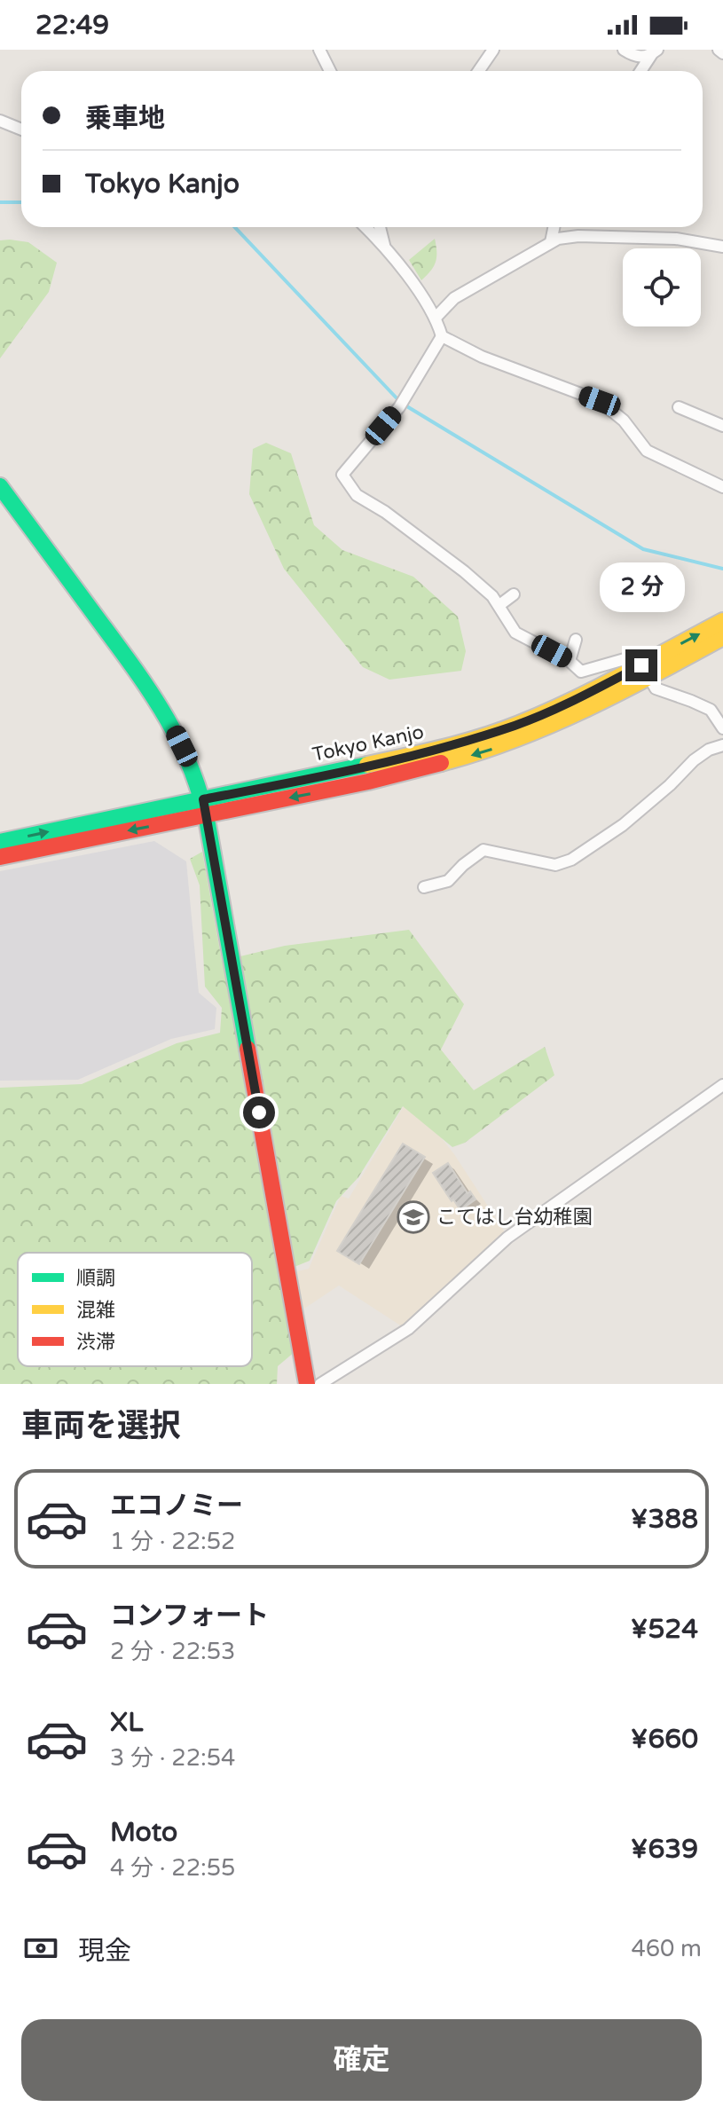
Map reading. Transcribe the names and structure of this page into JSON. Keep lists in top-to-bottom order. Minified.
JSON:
{"streets":{"main road":["Tokyo Kanjo"]},"places":{"school or university":["こてはし台幼稚園"]},"legend":["順調","混雑","渋滞"],"page":{"status":"22:49","banner":["乗車地","Tokyo Kanjo"],"bubble":"2 分","heading":"車両を選択","list":[{"name":"エコノミー","note":"1 分 · 22:52","value":"¥388"},{"name":"コンフォート","note":"2 分 · 22:53","value":"¥524"},{"name":"XL","note":"3 分 · 22:54","value":"¥660"},{"name":"Moto","note":"4 分 · 22:55","value":"¥639"}],"pay":["現金","460 m"],"buttons":"確定"}}
